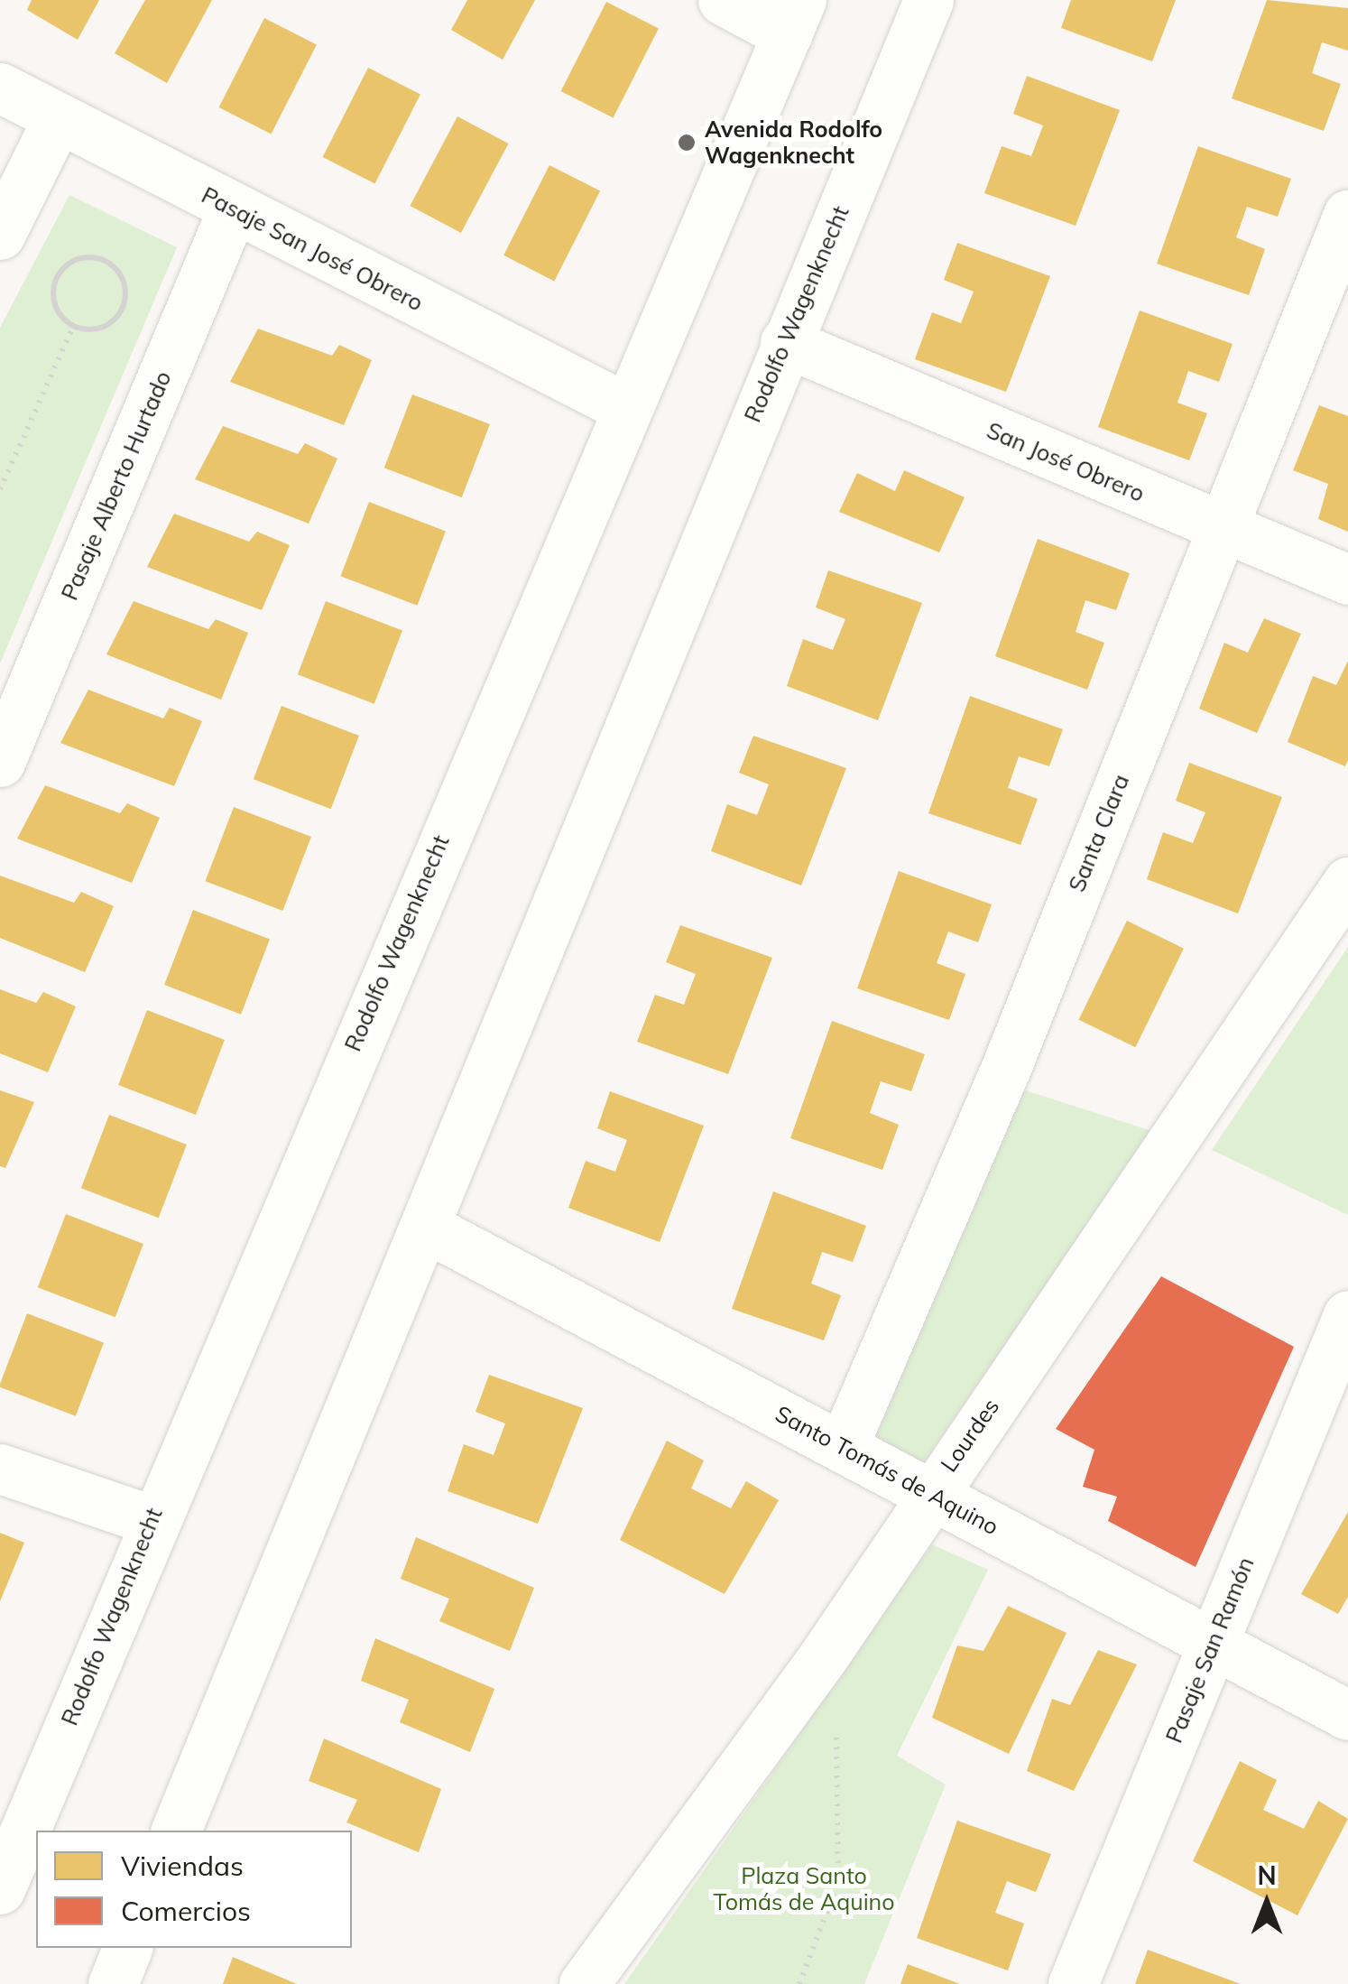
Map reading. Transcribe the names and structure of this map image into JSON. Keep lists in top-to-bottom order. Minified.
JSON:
{"streets":{"street":["Pasaje San José Obrero","Rodolfo Wagenknecht","San José Obrero","Pasaje Alberto Hurtado","Santa Clara","Lourdes","Santo Tomás de Aquino","Pasaje San Ramón"]},"crossings":[["Pasaje San José Obrero","Rodolfo Wagenknecht"],["Pasaje San José Obrero","Pasaje Alberto Hurtado"],["Rodolfo Wagenknecht","San José Obrero"],["Rodolfo Wagenknecht","Santo Tomás de Aquino"],["San José Obrero","Santa Clara"],["Santa Clara","Santo Tomás de Aquino"],["Lourdes","Santo Tomás de Aquino"],["Santo Tomás de Aquino","Pasaje San Ramón"]],"parks":["Plaza Santo Tomás de Aquino"],"places":["Avenida Rodolfo Wagenknecht"],"legend":["Viviendas","Comercios"],"north":"top"}
